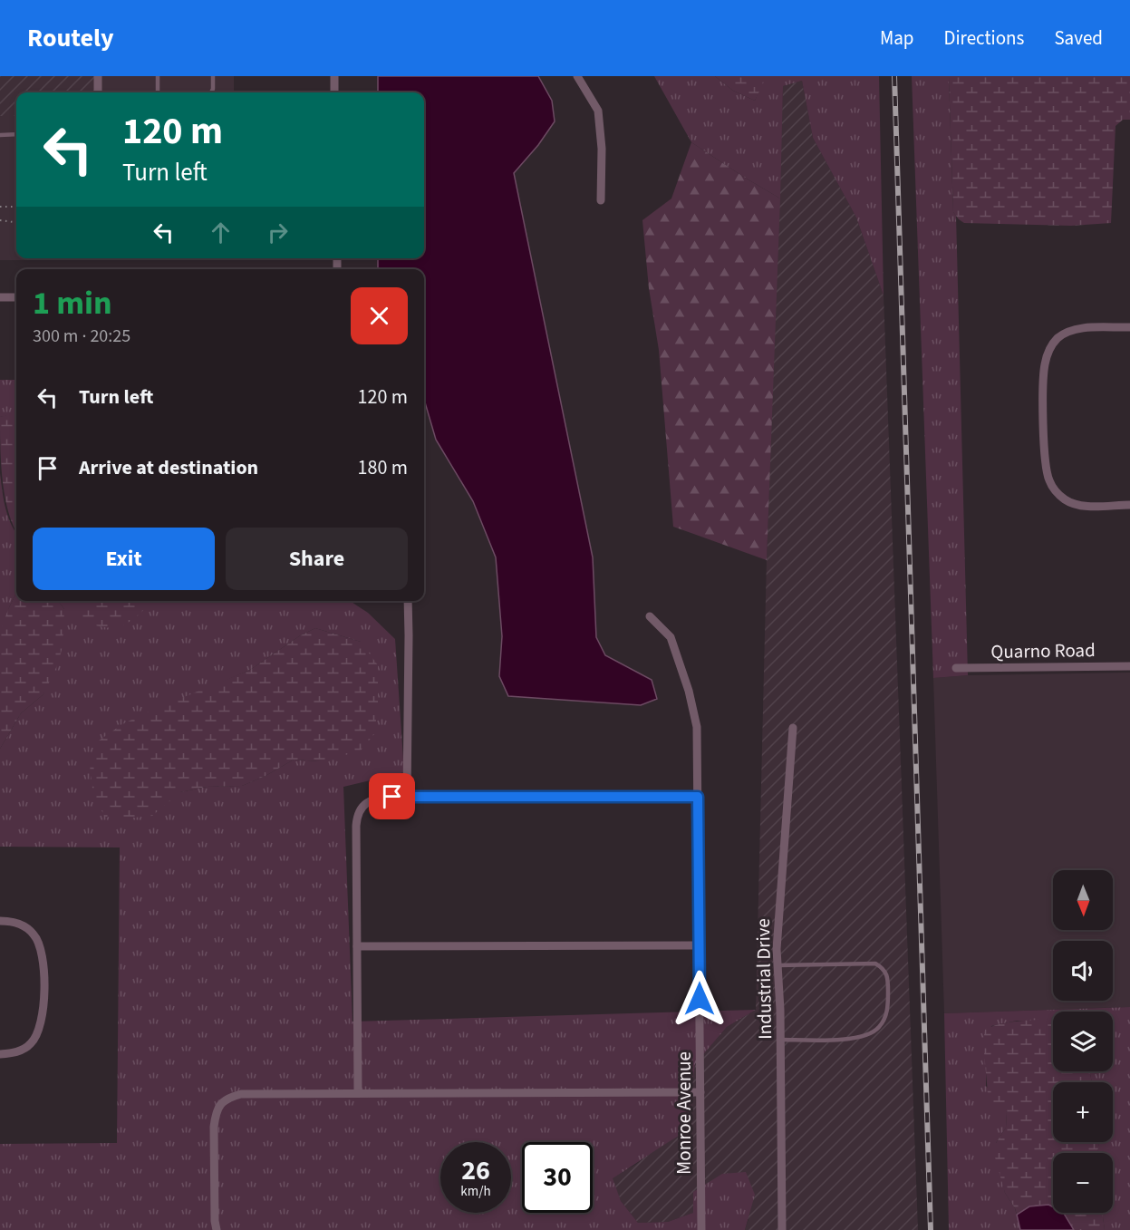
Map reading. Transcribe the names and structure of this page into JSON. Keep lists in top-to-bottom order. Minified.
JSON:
{"streets":{"street":["Quarno Road","Industrial Drive","Monroe Avenue"]},"north":"bottom","page":{"header":"Routely","nav":["Map","Directions","Saved"],"turn":["120 m","Turn left"],"heading":["1 min","300 m · 20:25"],"list":[{"name":"Turn left","value":"120 m"},{"name":"Arrive at destination","value":"180 m"}],"buttons":["Exit","Share"],"map_buttons":["+","−"],"speed":"26 km/h","limit":"30"}}
